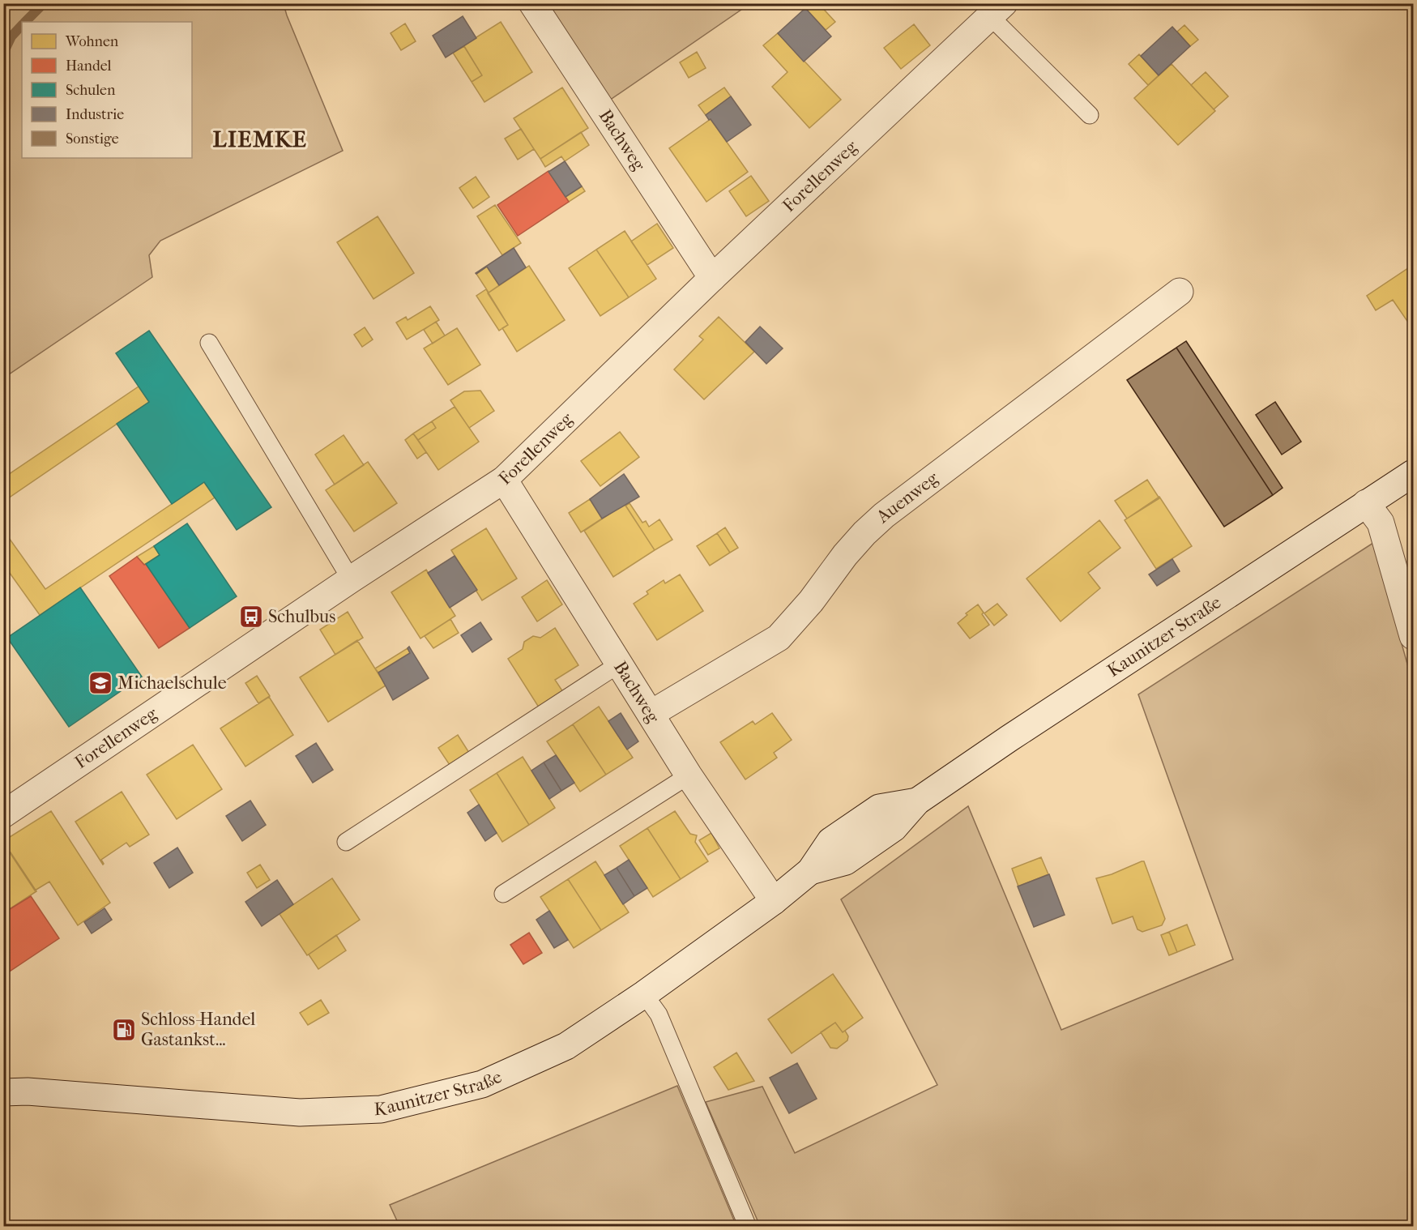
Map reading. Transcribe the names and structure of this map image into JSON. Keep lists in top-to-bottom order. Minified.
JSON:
{"streets":{"street":["Bachweg","Forellenweg","Auenweg","Kaunitzer Straße"]},"crossings":[["Bachweg","Forellenweg"],["Bachweg","Auenweg"],["Bachweg","Kaunitzer Straße"]],"districts":["LIEMKE"],"places":{"bus stop":["Schulbus"],"school or university":["Michaelschule"],"fuel station":["Schloss-Handel Gastankst..."]},"legend":["Wohnen","Handel","Schulen","Industrie","Sonstige"]}
